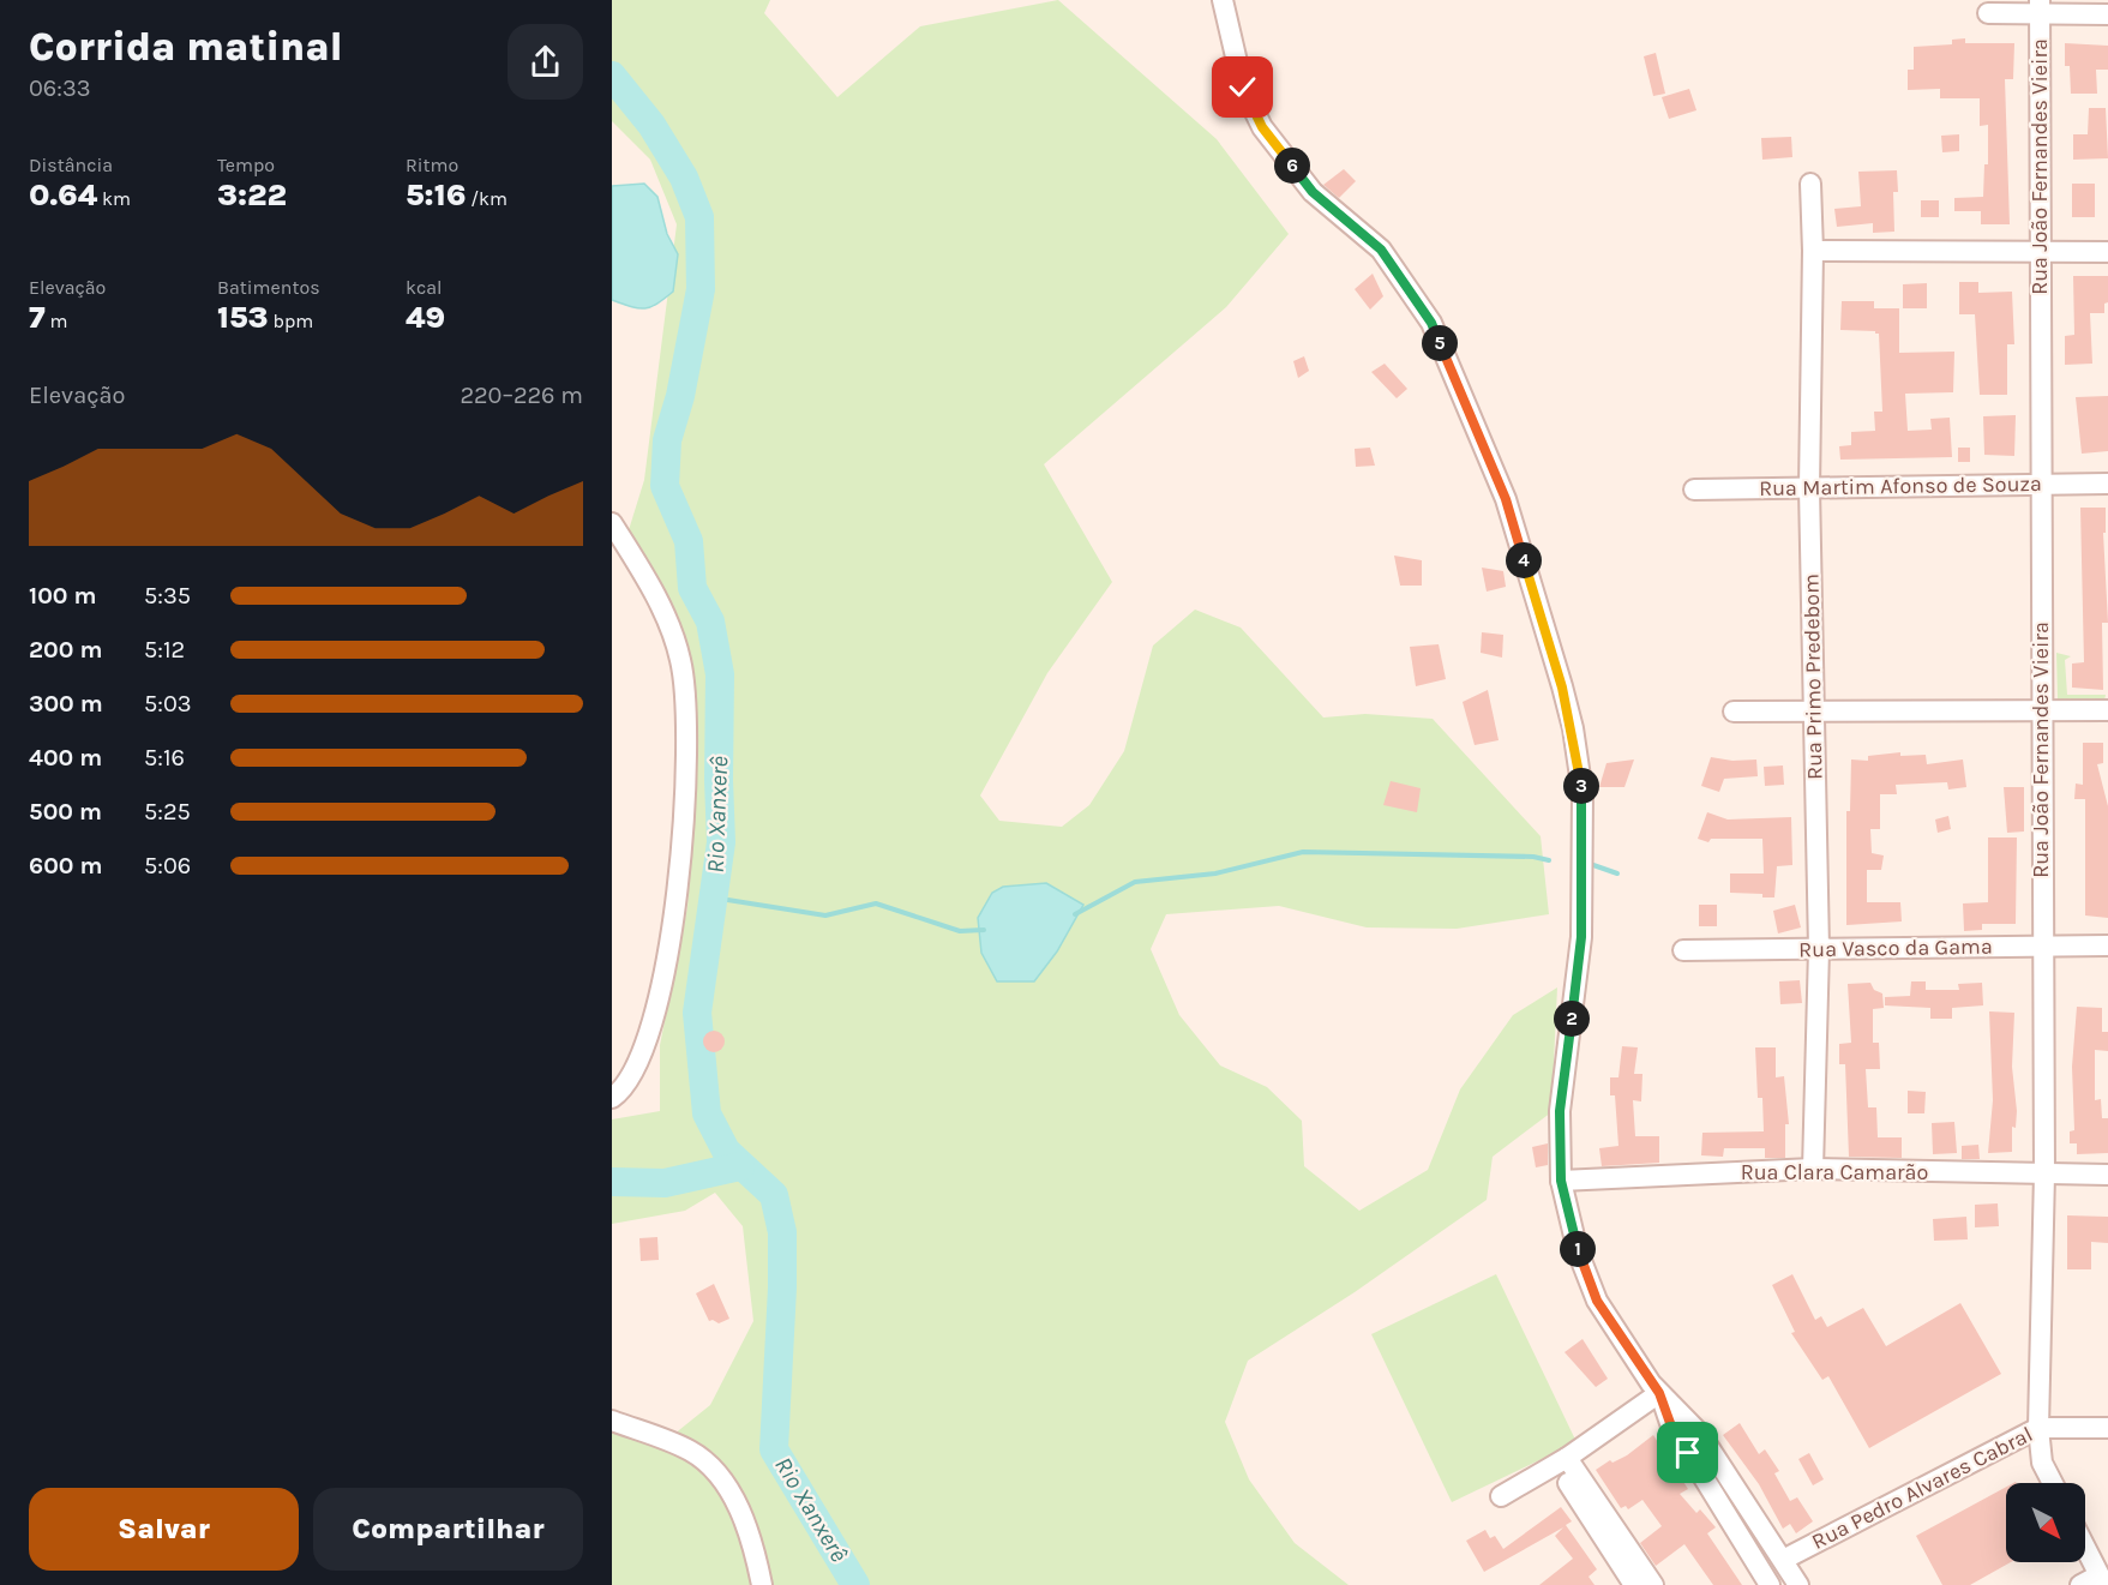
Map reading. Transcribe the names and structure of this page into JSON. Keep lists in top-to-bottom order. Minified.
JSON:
{"streets":{"street":["Rua João Fernandes Vieira","Rua Martim Afonso de Souza","Rua Primo Predebom","Rua Vasco da Gama","Rua Clara Camarão","Rua Pedro Alvares Cabral"]},"crossings":[["Rua João Fernandes Vieira","Rua Martim Afonso de Souza"],["Rua João Fernandes Vieira","Rua Vasco da Gama"],["Rua João Fernandes Vieira","Rua Clara Camarão"],["Rua João Fernandes Vieira","Rua Pedro Alvares Cabral"],["Rua Martim Afonso de Souza","Rua Primo Predebom"],["Rua Primo Predebom","Rua Vasco da Gama"],["Rua Primo Predebom","Rua Clara Camarão"]],"water":["Rio Xanxerê"],"north":"bottom right","page":{"heading":["Corrida matinal","06:33"],"stats":[["Distância","0.64 km"],["Tempo","3:22"],["Ritmo","5:16 /km"],["Elevação","7 m"],["Batimentos","153 bpm"],["kcal","49"]],"pins":["6","5","4","3","2","1"],"chart":["Elevação","220–226 m"],"list":[{"name":"100 m","note":"5:35"},{"name":"200 m","note":"5:12"},{"name":"300 m","note":"5:03"},{"name":"400 m","note":"5:16"},{"name":"500 m","note":"5:25"},{"name":"600 m","note":"5:06"}],"buttons":["Salvar","Compartilhar"]}}
